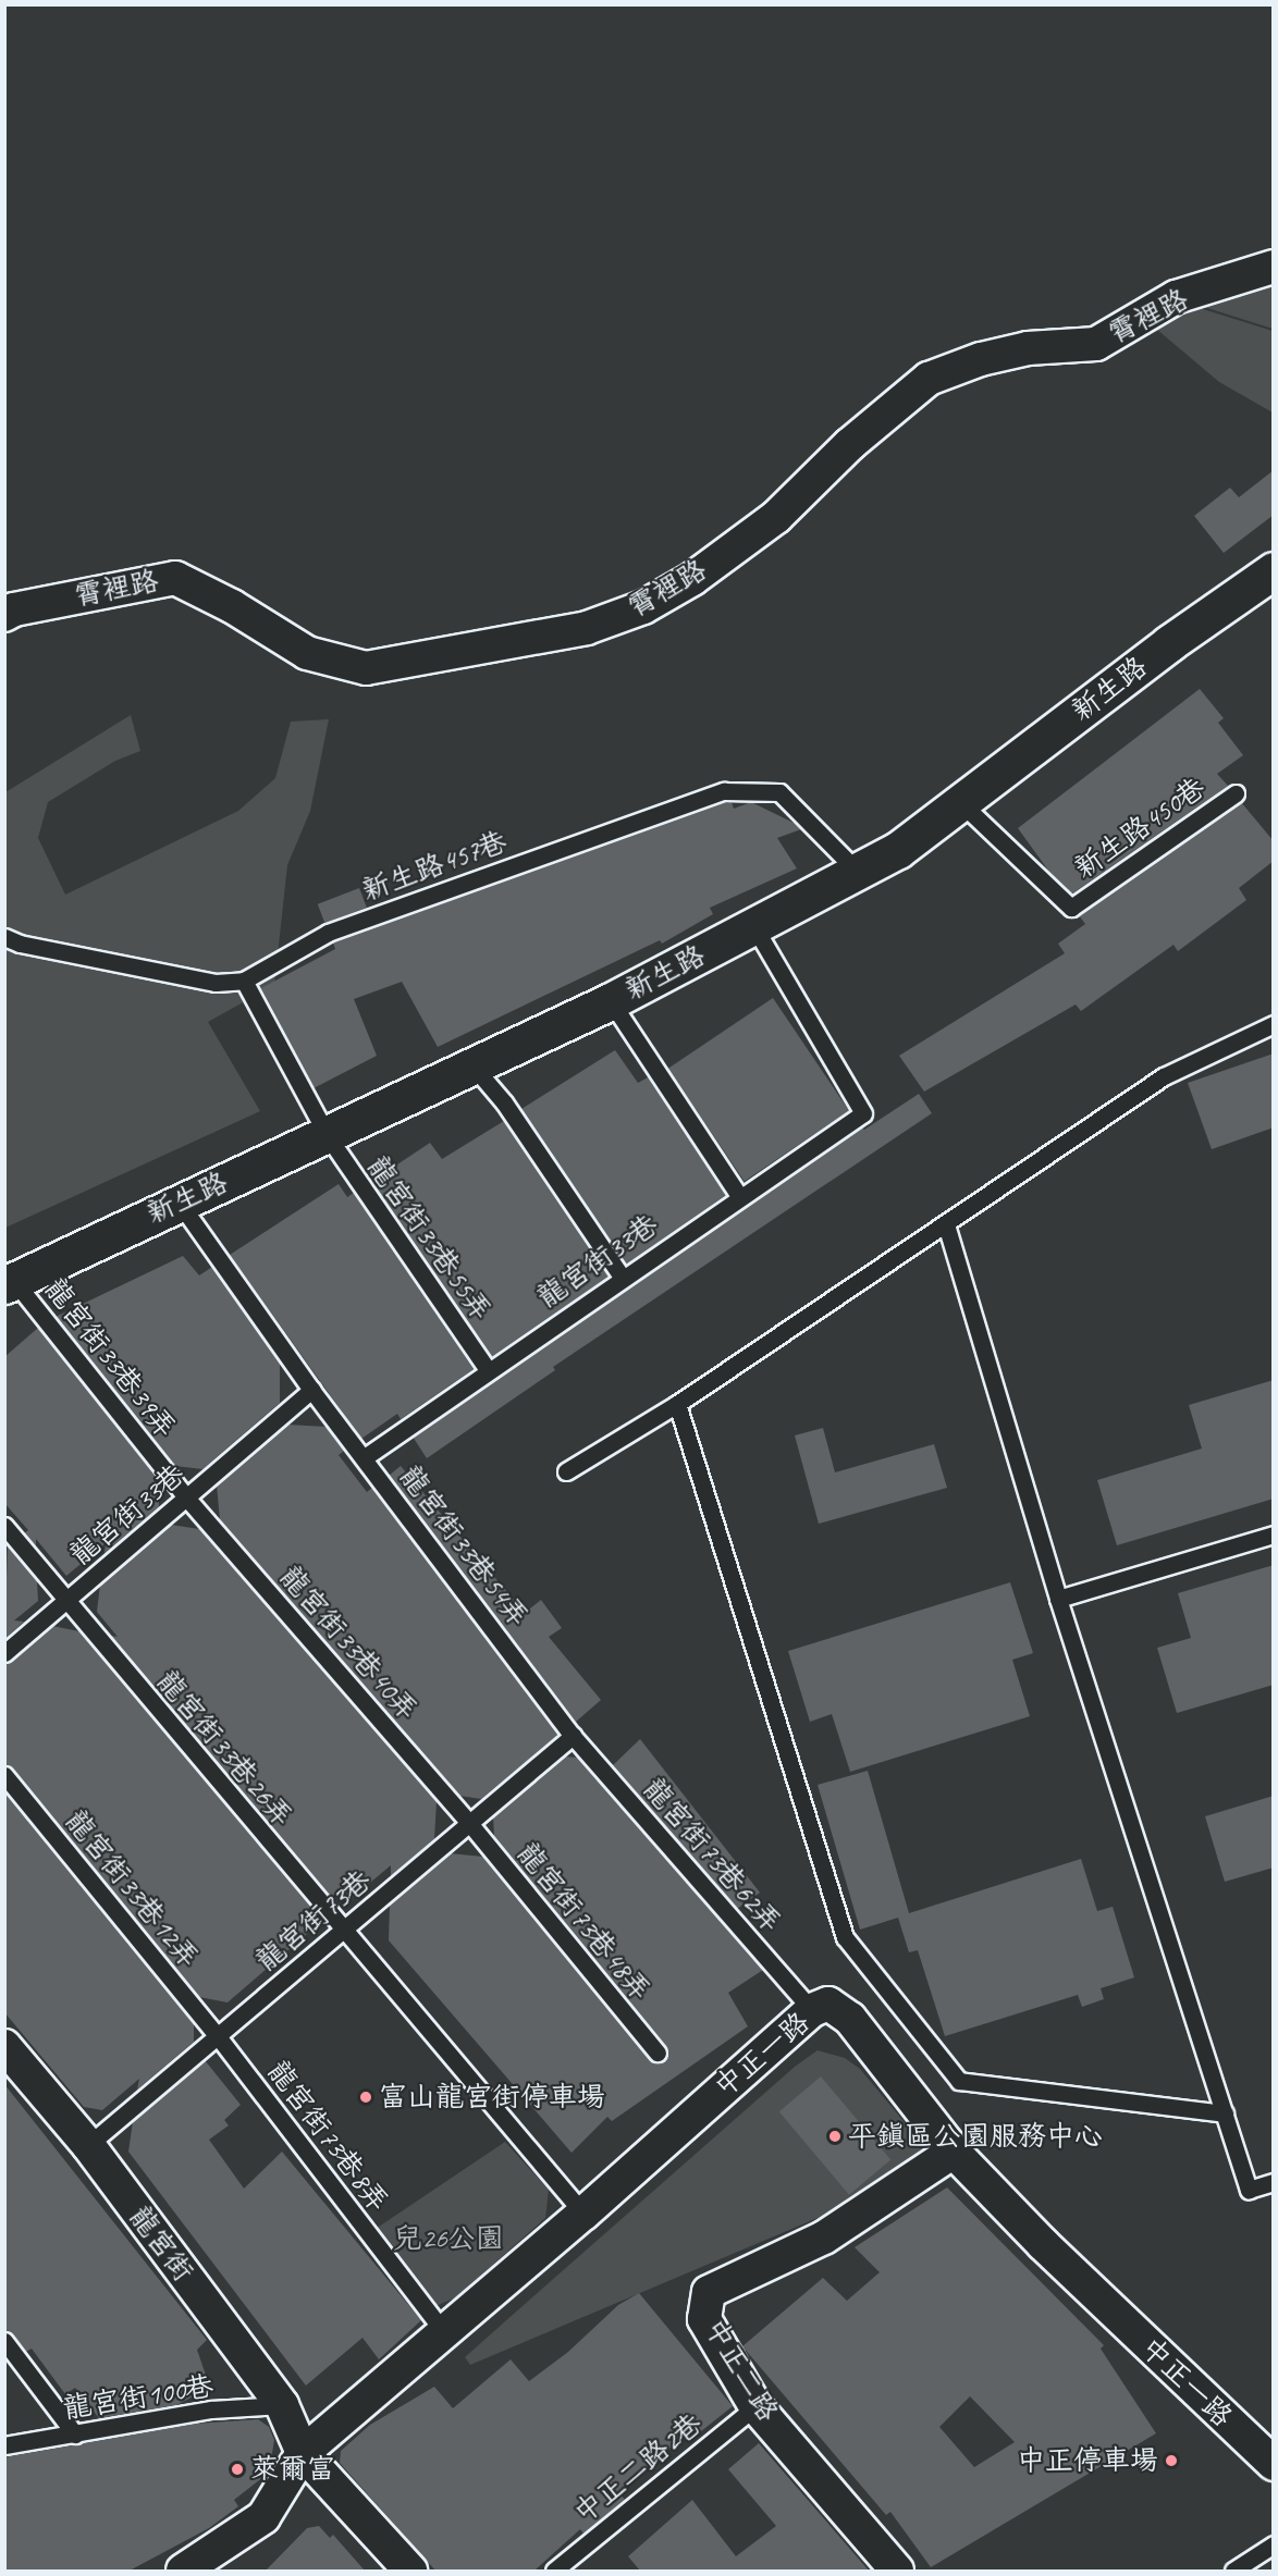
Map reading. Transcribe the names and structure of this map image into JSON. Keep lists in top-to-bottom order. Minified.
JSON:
{"streets":{"street":["霄裡路","新生路","中正一路","龍宮街","中正二路"],"lane":["新生路450巷","新生路457巷","龍宮街33巷55弄","龍宮街33巷","龍宮街33巷39弄","龍宮街33巷54弄","龍宮街33巷40弄","龍宮街33巷26弄","龍宮街73巷62弄","龍宮街33巷12弄","龍宮街73巷","龍宮街73巷48弄","龍宮街73巷8弄","龍宮街100巷","中正二路2巷"]},"crossings":[["新生路","新生路450巷"],["新生路","新生路457巷"],["新生路","龍宮街33巷55弄"],["新生路","龍宮街33巷"],["新生路","龍宮街33巷39弄"],["新生路","龍宮街33巷54弄"],["新生路457巷","龍宮街33巷55弄"],["龍宮街33巷55弄","龍宮街33巷"],["龍宮街33巷","龍宮街33巷39弄"],["龍宮街33巷","龍宮街33巷54弄"],["龍宮街33巷","龍宮街33巷40弄"],["龍宮街33巷","龍宮街33巷26弄"],["龍宮街33巷39弄","龍宮街33巷40弄"],["龍宮街33巷54弄","龍宮街73巷62弄"],["龍宮街33巷54弄","龍宮街73巷"],["龍宮街33巷40弄","龍宮街73巷"],["龍宮街33巷40弄","龍宮街73巷48弄"],["龍宮街33巷26弄","龍宮街73巷"],["龍宮街33巷26弄","中正一路"],["龍宮街73巷62弄","龍宮街73巷"],["龍宮街73巷62弄","中正一路"],["龍宮街33巷12弄","龍宮街73巷"],["龍宮街33巷12弄","龍宮街73巷8弄"],["龍宮街73巷","龍宮街73巷48弄"],["龍宮街73巷","龍宮街73巷8弄"],["龍宮街73巷","龍宮街"],["中正一路","龍宮街73巷8弄"],["中正一路","龍宮街"],["中正一路","中正二路"],["龍宮街","龍宮街100巷"],["中正二路","中正二路2巷"]],"parks":["兒26公園"],"places":["富山龍宮街停車場","平鎮區公園服務中心","中正停車場","萊爾富"]}
